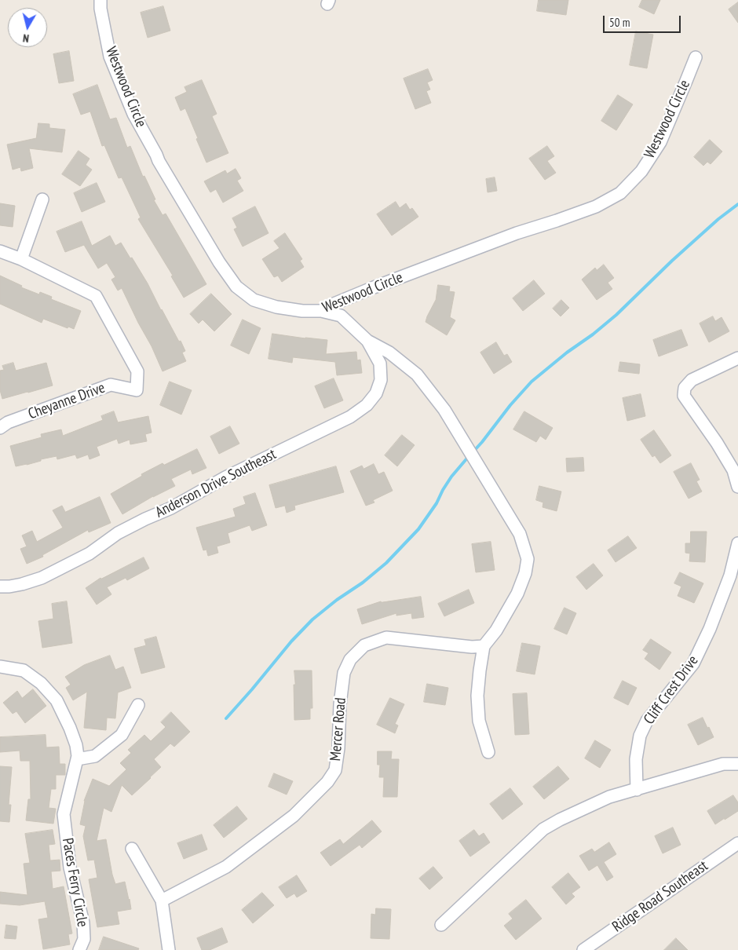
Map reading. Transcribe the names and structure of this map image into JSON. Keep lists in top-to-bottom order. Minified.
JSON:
{"streets":{"street":["Westwood Circle","Cheyanne Drive","Anderson Drive Southeast","Cliff Crest Drive","Mercer Road","Paces Ferry Circle","Ridge Road Southeast"]},"crossings":[["Westwood Circle","Anderson Drive Southeast"],["Anderson Drive Southeast","Mercer Road"]],"scale_bar":"50 m","north":"bottom"}
